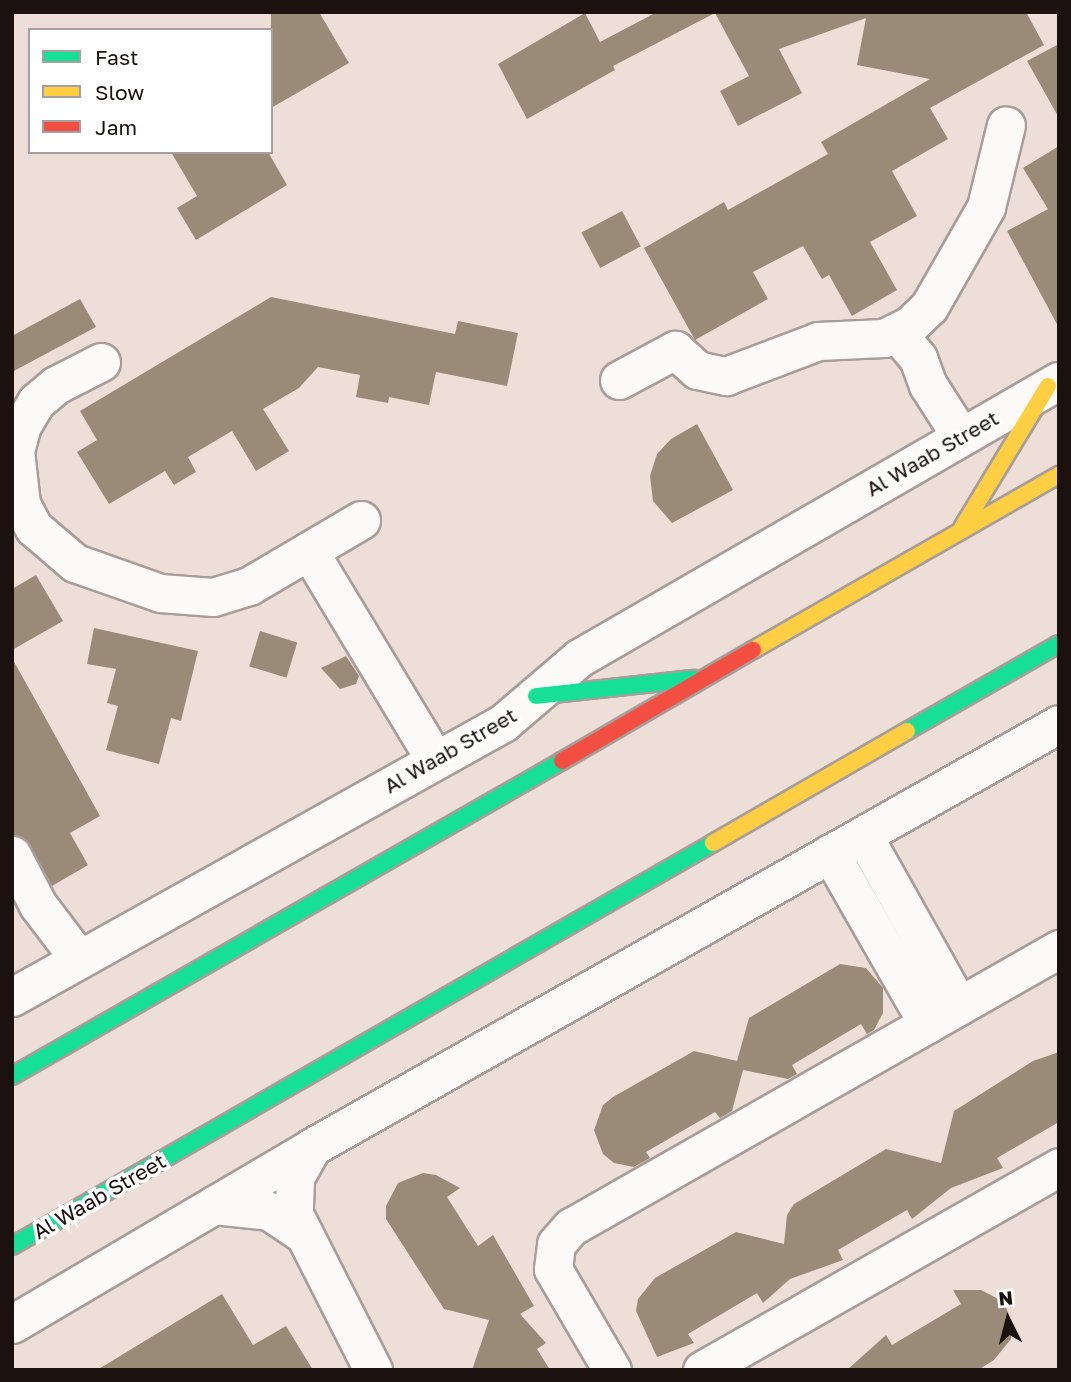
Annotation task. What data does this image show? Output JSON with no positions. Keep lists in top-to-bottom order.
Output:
{
  "streets": {
    "main road": ["Al Waab Street"]
  },
  "legend": ["Fast", "Slow", "Jam"],
  "north": "top"
}
